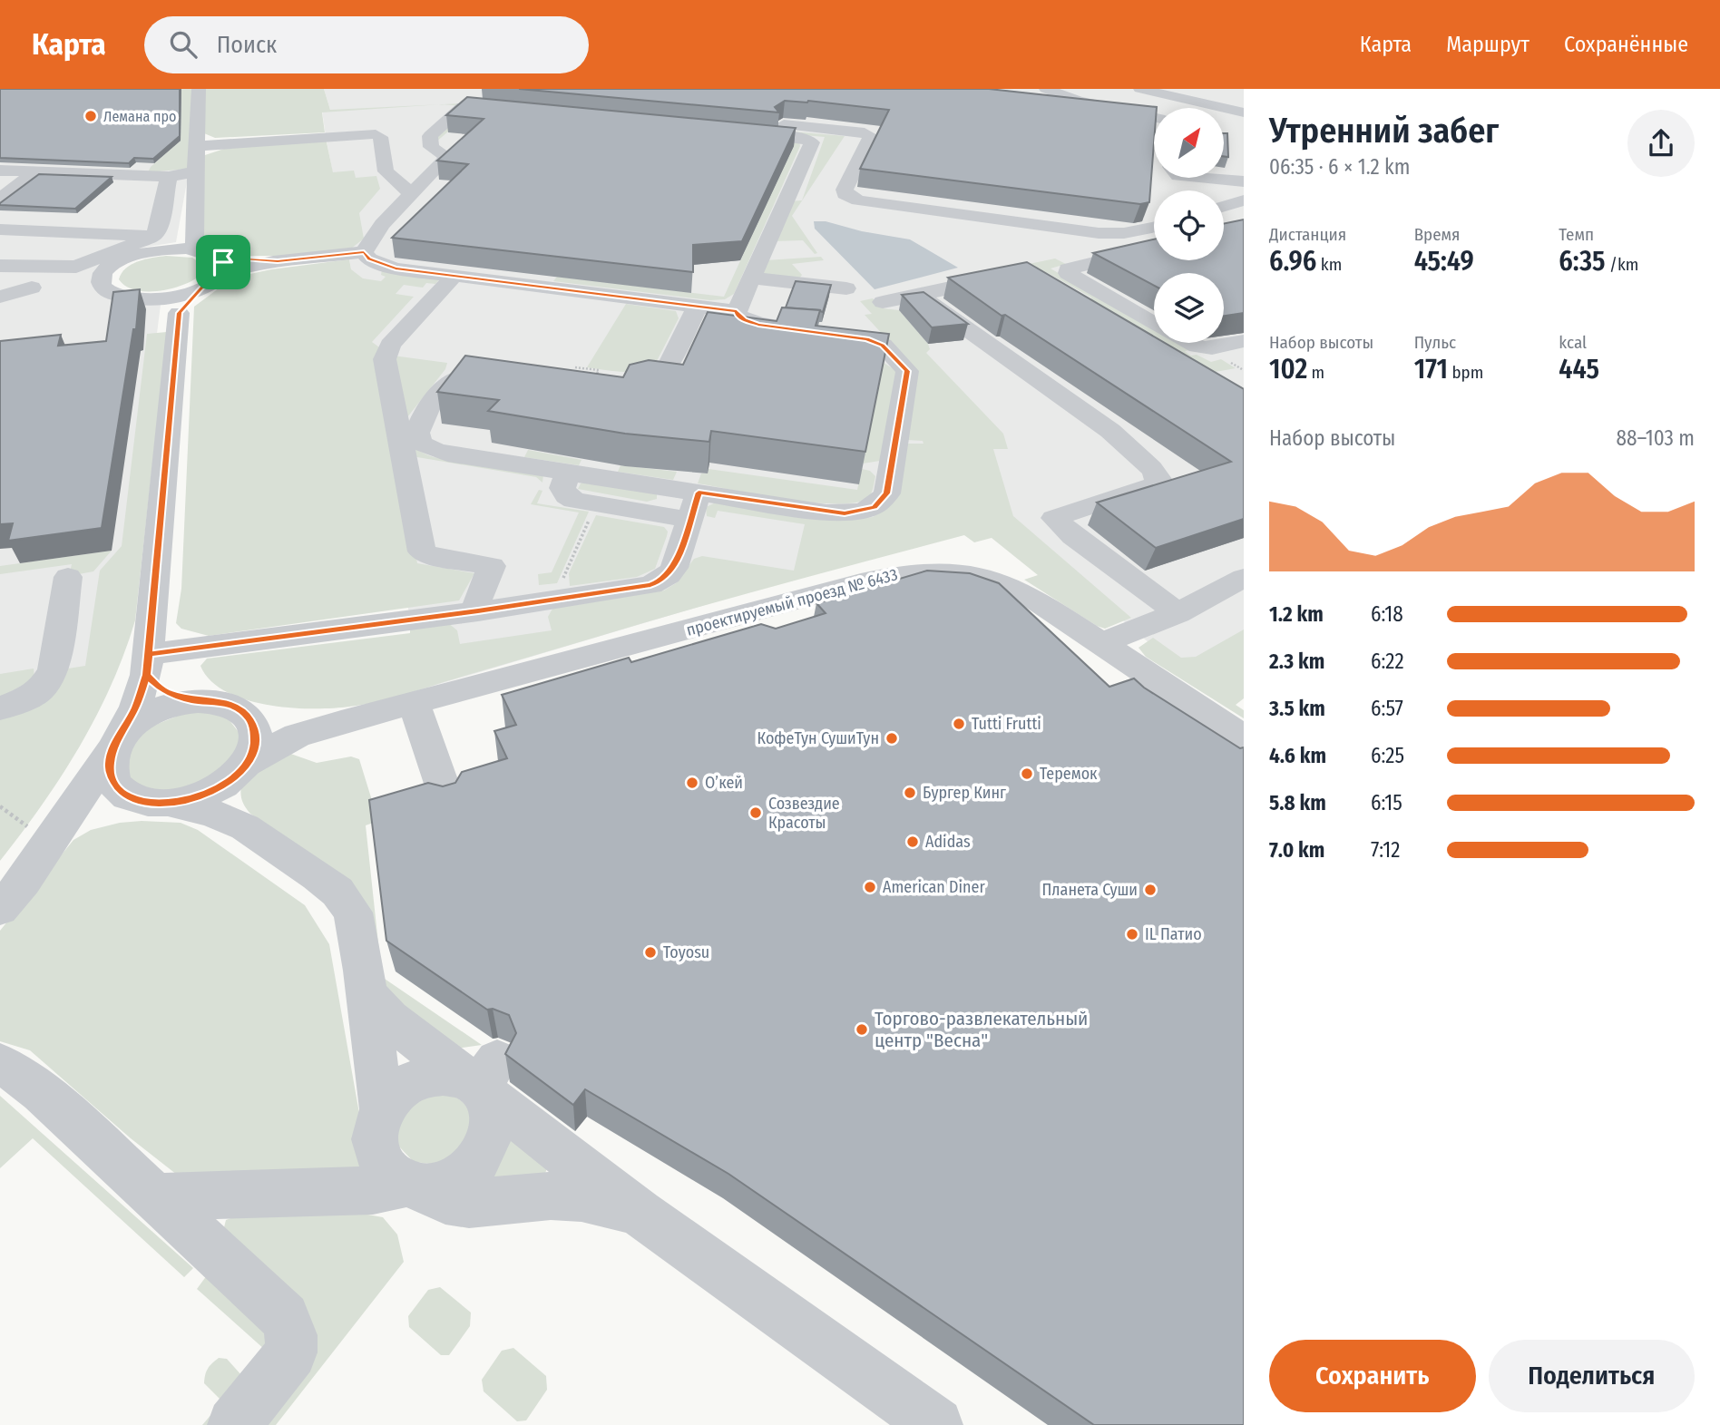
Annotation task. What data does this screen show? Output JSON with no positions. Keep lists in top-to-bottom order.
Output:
{
  "streets": {
    "street": ["проектируемый проезд № 6433"]
  },
  "places": [
    "Лемана про",
    "Tutti Frutti",
    "КофеТун СушиТун",
    "Теремок",
    "О’кей",
    "Бургер Кинг",
    "Созвездие Красоты",
    "Adidas",
    "American Diner",
    "Планета Суши",
    "IL Патио",
    "Toyosu",
    "Торгово-развлекательный центр \"Весна\""
  ],
  "north": "top right",
  "page": {
    "header": "Карта",
    "search": "Поиск",
    "nav": ["Карта", "Маршрут", "Сохранённые"],
    "heading": ["Утренний забег", "06:35 · 6 × 1.2 km"],
    "stats": [
      ["Дистанция", "6.96 km"],
      ["Время", "45:49"],
      ["Темп", "6:35 /km"],
      ["Набор высоты", "102 m"],
      ["Пульс", "171 bpm"],
      ["kcal", "445"]
    ],
    "chart": ["Набор высоты", "88–103 m"],
    "list": [
      {
        "name": "1.2 km",
        "note": "6:18"
      },
      {
        "name": "2.3 km",
        "note": "6:22"
      },
      {
        "name": "3.5 km",
        "note": "6:57"
      },
      {
        "name": "4.6 km",
        "note": "6:25"
      },
      {
        "name": "5.8 km",
        "note": "6:15"
      },
      {
        "name": "7.0 km",
        "note": "7:12"
      }
    ],
    "buttons": ["Сохранить", "Поделиться"]
  }
}
